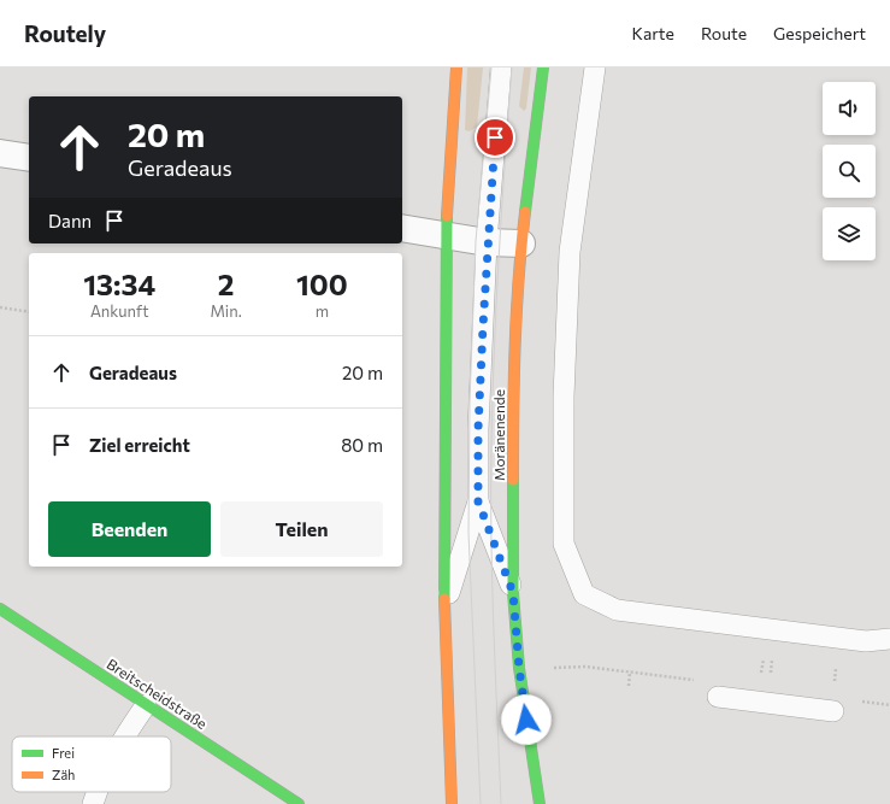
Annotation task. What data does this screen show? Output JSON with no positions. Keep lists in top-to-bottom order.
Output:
{
  "streets": {
    "main road": ["Moränenende", "Breitscheidstraße"]
  },
  "legend": ["Frei", "Zäh"],
  "page": {
    "header": "Routely",
    "nav": ["Karte", "Route", "Gespeichert"],
    "turn": ["20 m", "Geradeaus"],
    "then": "Dann",
    "eta": [
      "13:34",
      "Ankunft",
      "2",
      "Min.",
      "100",
      "m"
    ],
    "list": [
      {
        "name": "Geradeaus",
        "value": "20 m"
      },
      {
        "name": "Ziel erreicht",
        "value": "80 m"
      }
    ],
    "buttons": ["Beenden", "Teilen"]
  }
}
